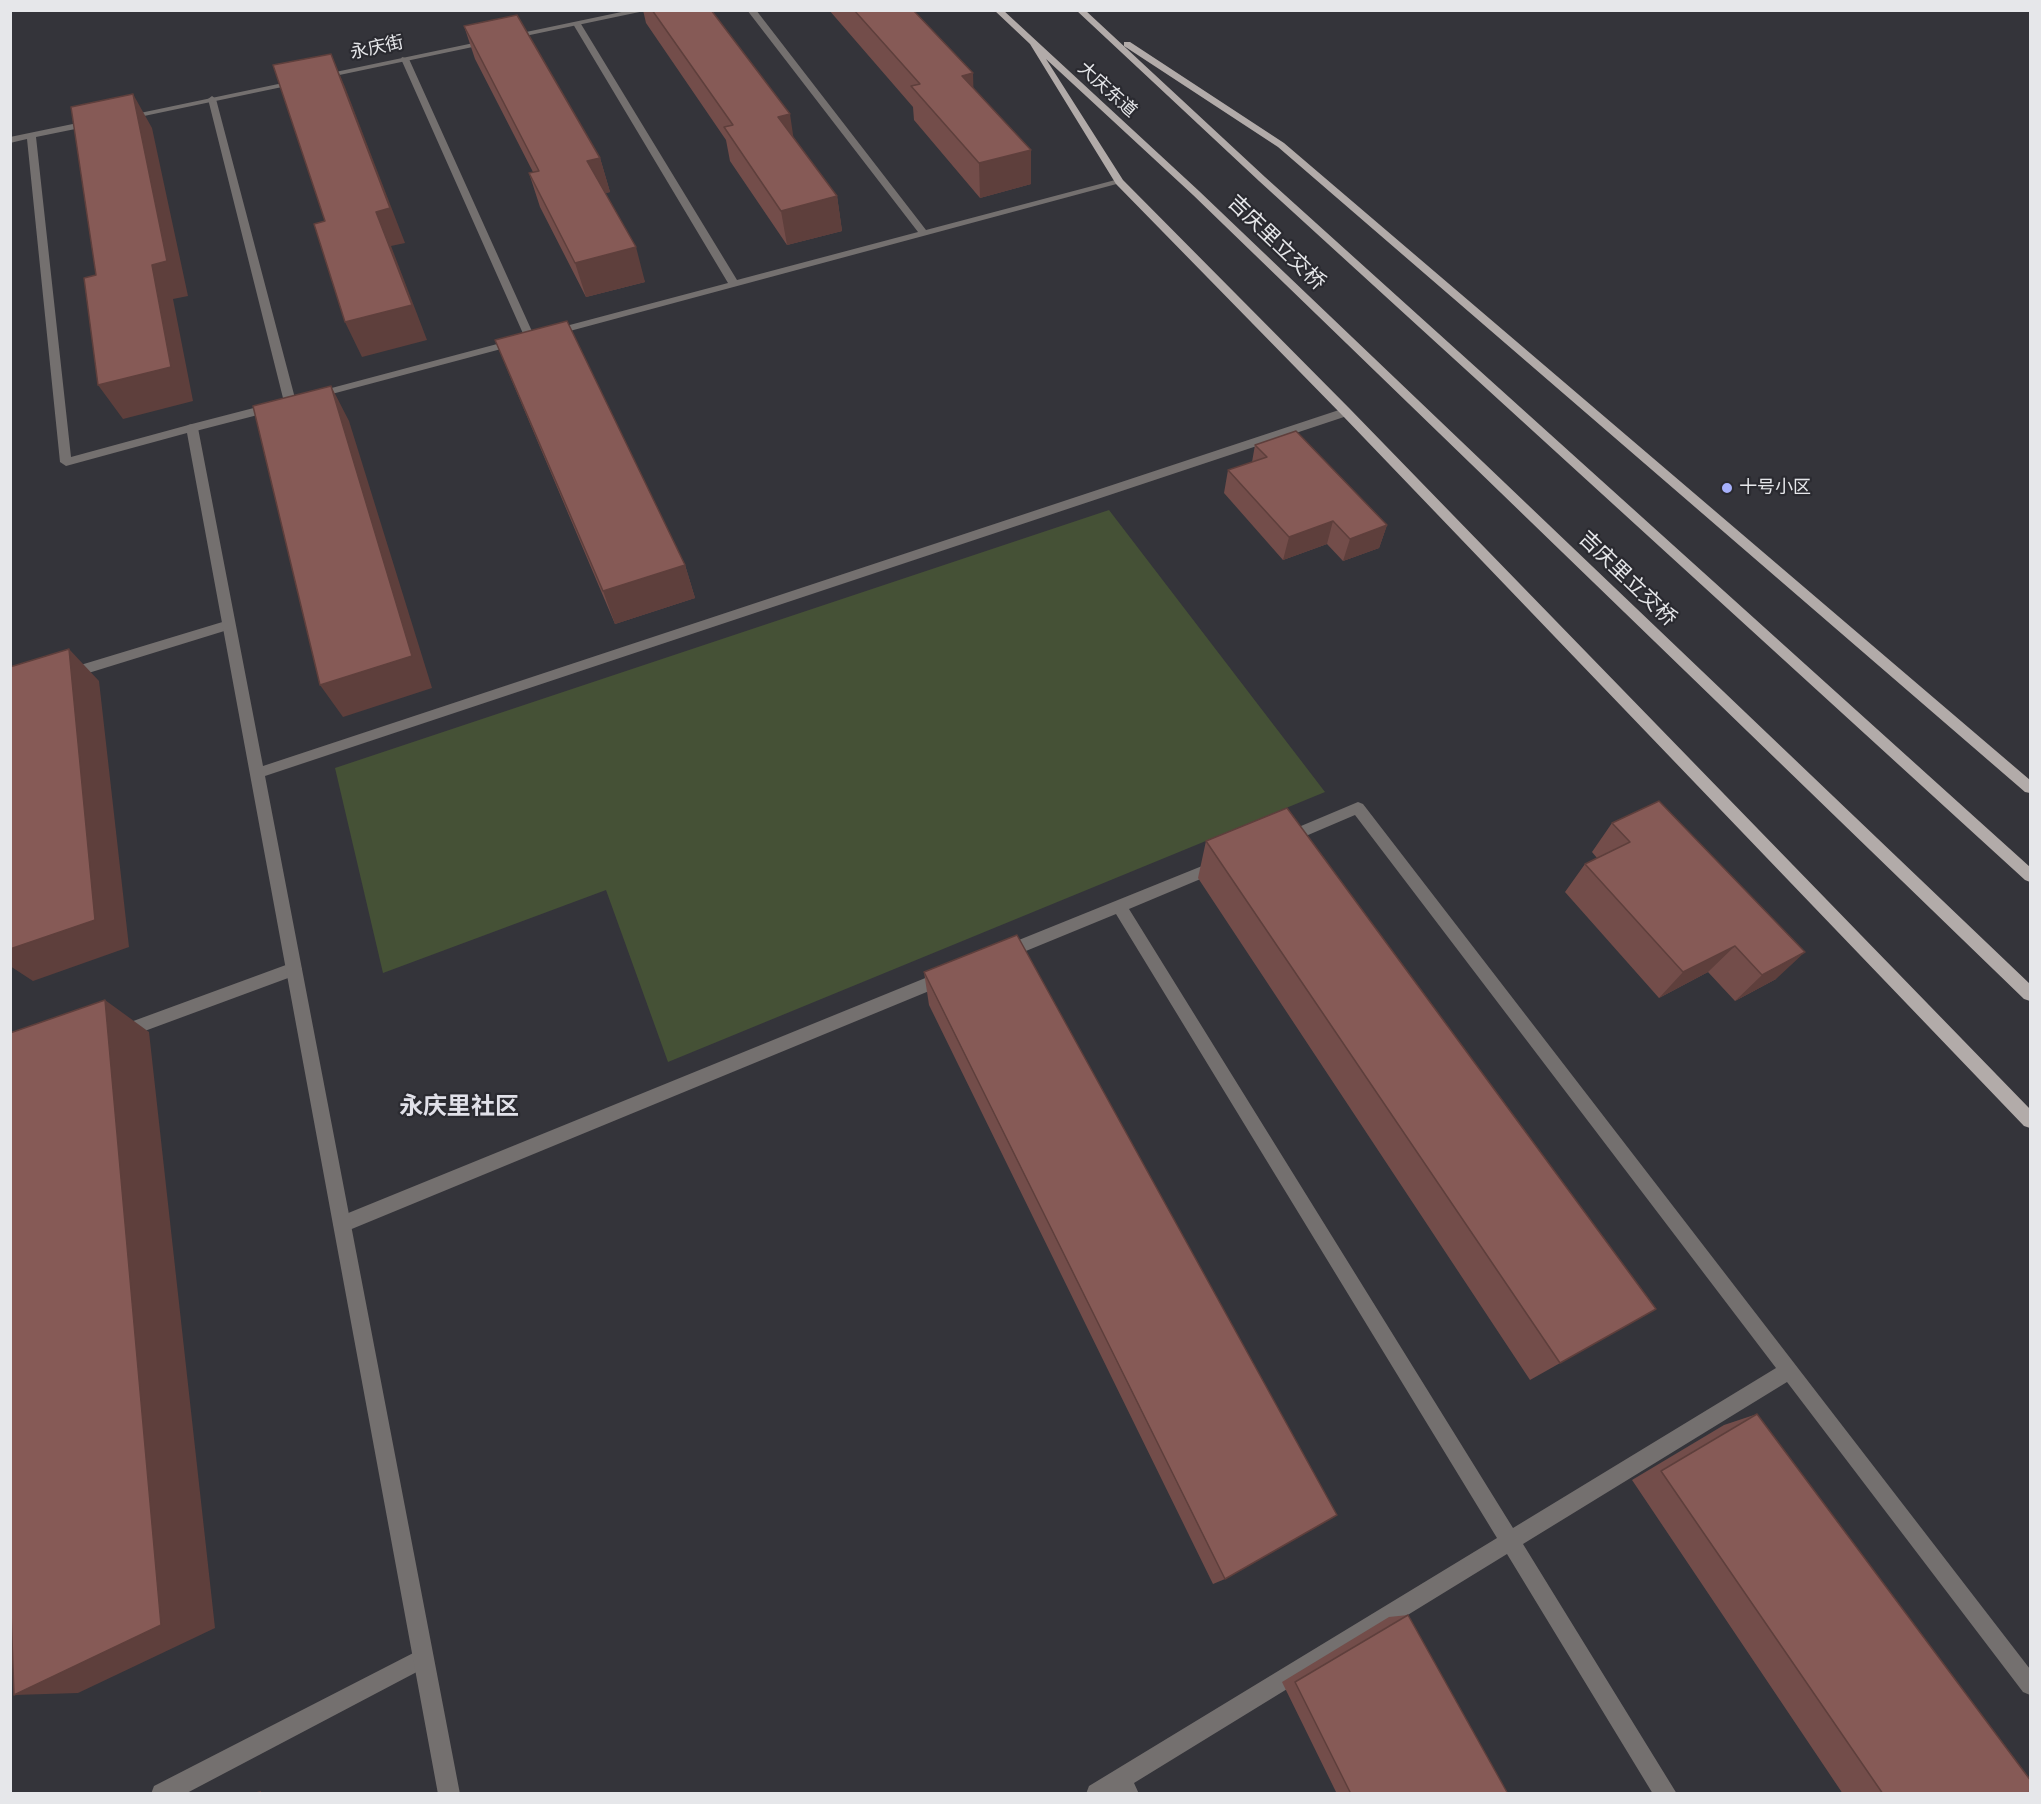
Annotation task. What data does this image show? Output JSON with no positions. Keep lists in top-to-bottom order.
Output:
{
  "streets": {
    "main road": ["大庆东道", "吉庆里立交桥"],
    "street": ["永庆街"]
  },
  "crossings": [
    ["大庆东道", "吉庆里立交桥"]
  ],
  "districts": ["永庆里社区"],
  "places": ["十号小区"]
}
